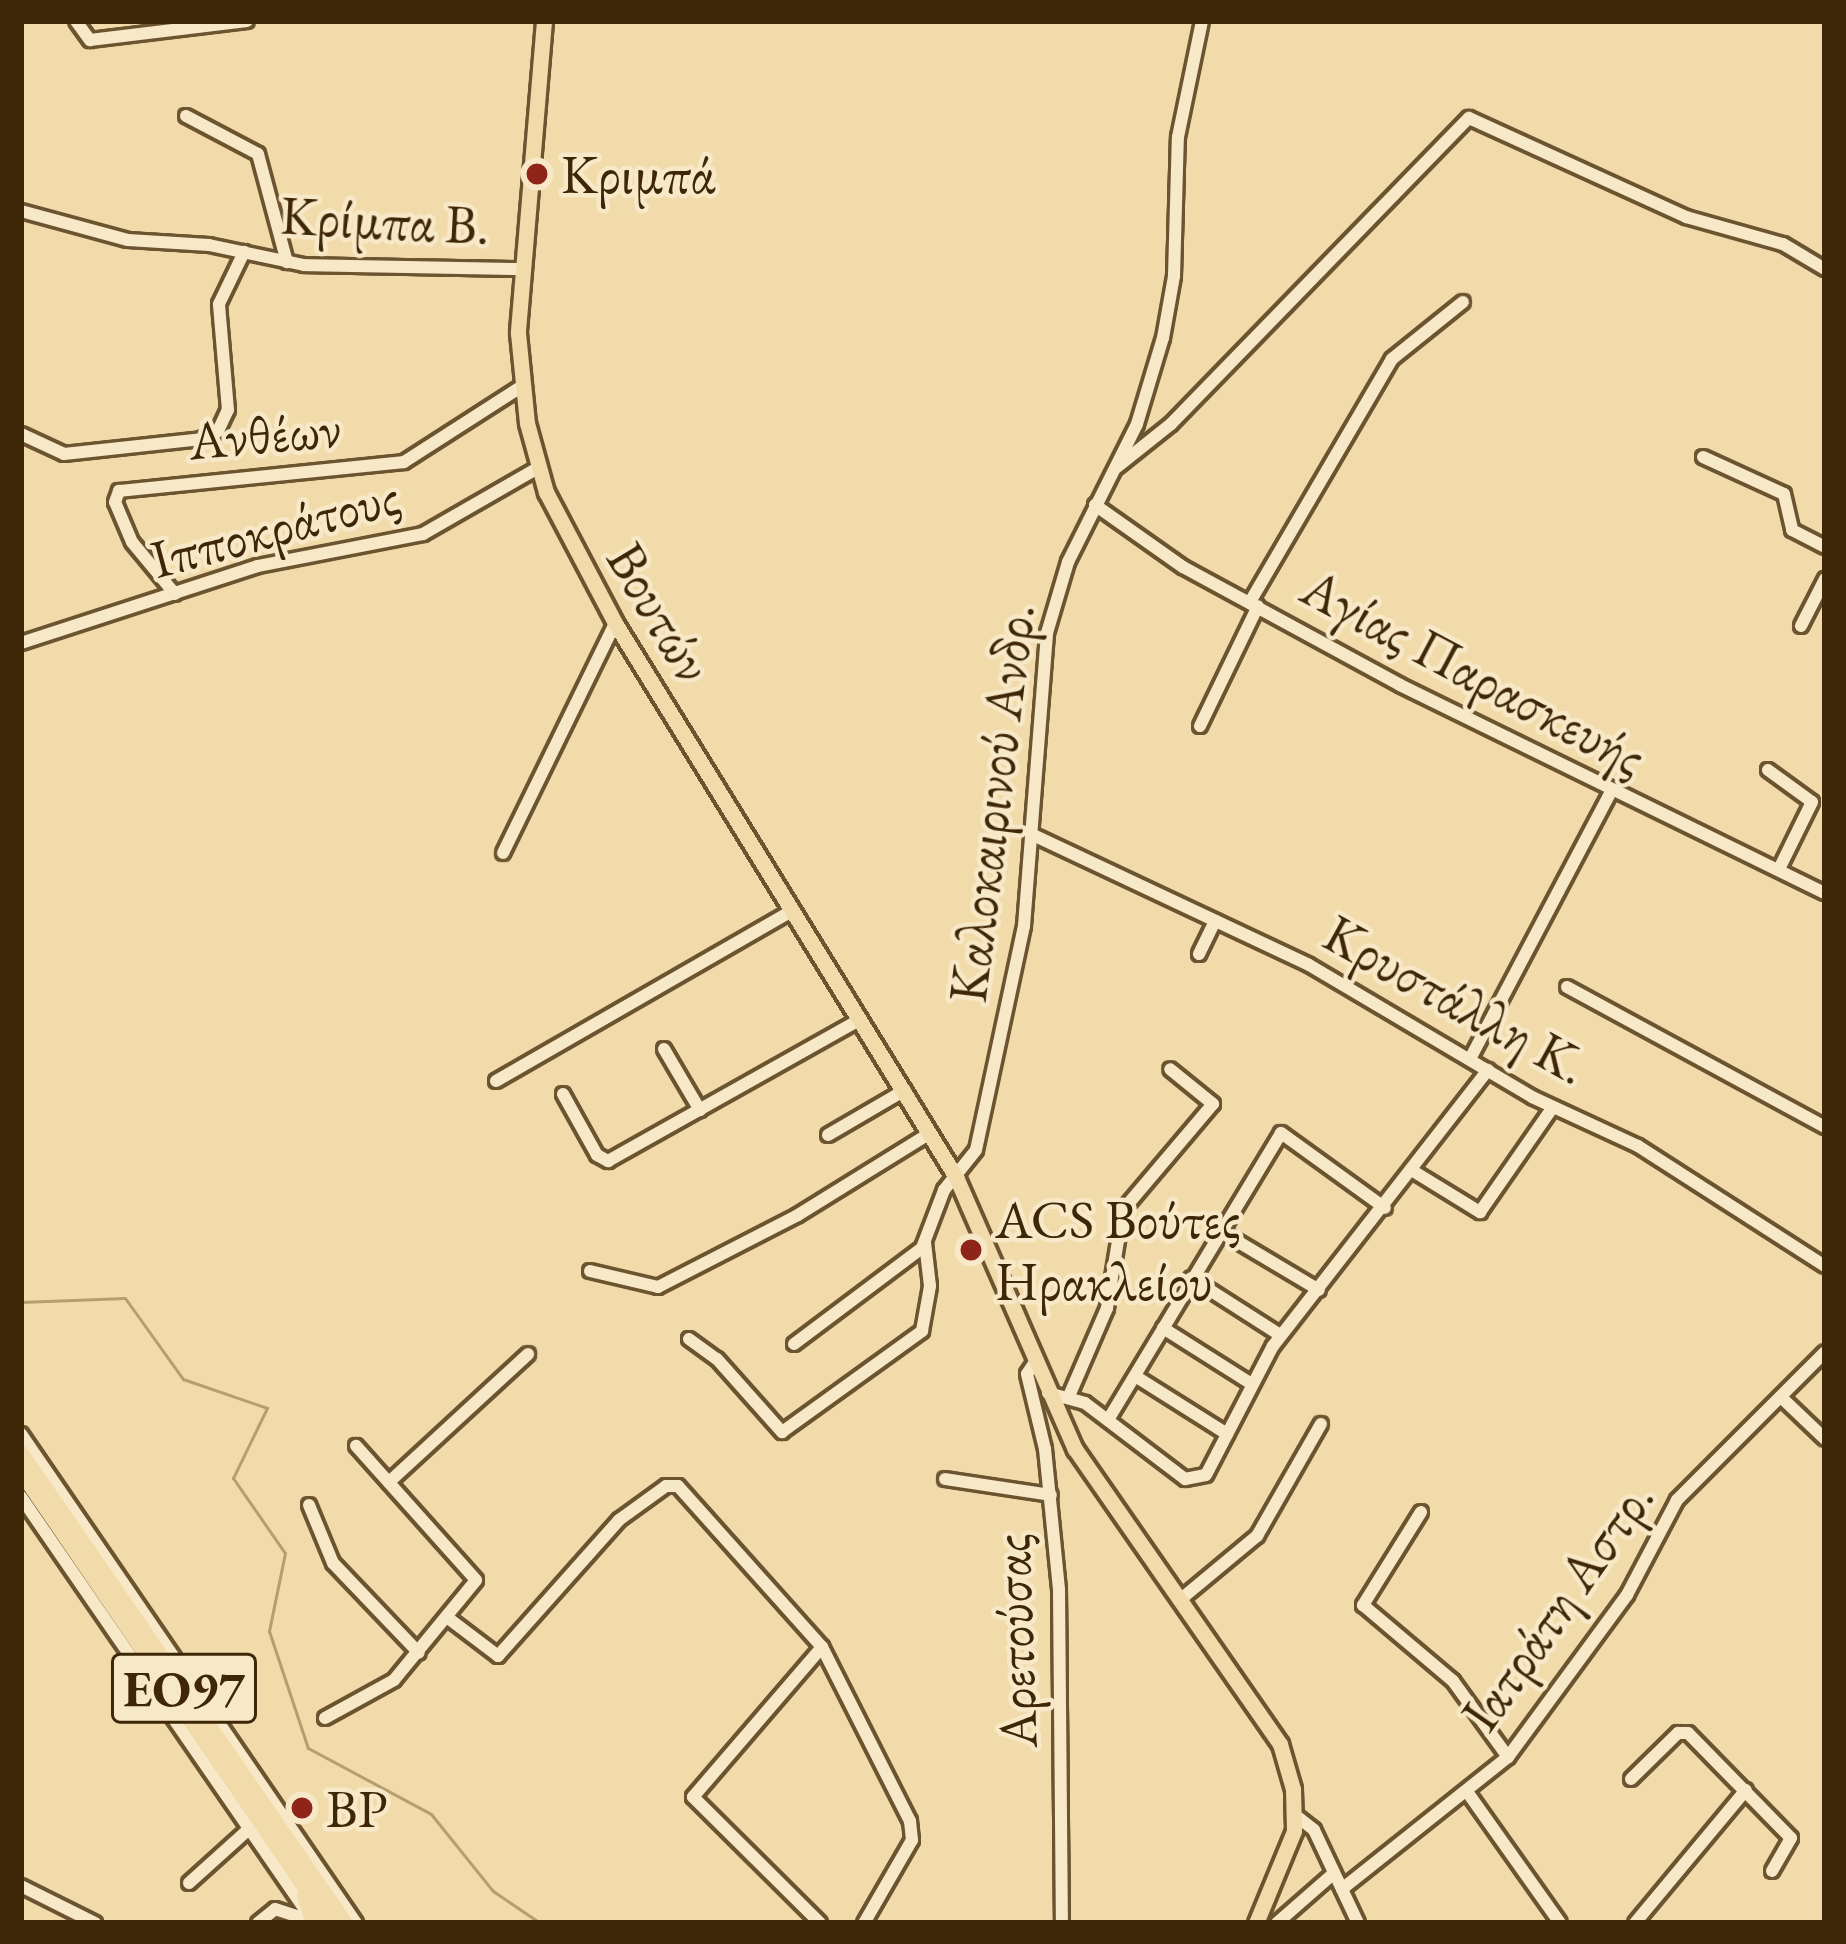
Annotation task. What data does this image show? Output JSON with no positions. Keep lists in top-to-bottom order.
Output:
{
  "streets": {
    "main road": ["Βουτών", "ΕΟ97"],
    "street": [
      "Κρίμπα Β.",
      "Ανθέων",
      "Ιπποκράτους",
      "Αγίας Παρασκευής",
      "Καλοκαιρινού Ανδρ.",
      "Κρυστάλλη Κ.",
      "Ιατράτη Αστρ.",
      "Αρετούσας"
    ]
  },
  "crossings": [
    ["Κρίμπα Β.", "Βουτών"],
    ["Ανθέων", "Ιπποκράτους"],
    ["Ανθέων", "Βουτών"],
    ["Ιπποκράτους", "Βουτών"],
    ["Βουτών", "Καλοκαιρινού Ανδρ."],
    ["Βουτών", "Αρετούσας"],
    ["Αγίας Παρασκευής", "Καλοκαιρινού Ανδρ."],
    ["Καλοκαιρινού Ανδρ.", "Κρυστάλλη Κ."]
  ],
  "places": ["Κριμπά", "ACS Βούτες Ηρακλείου", "BP"]
}
